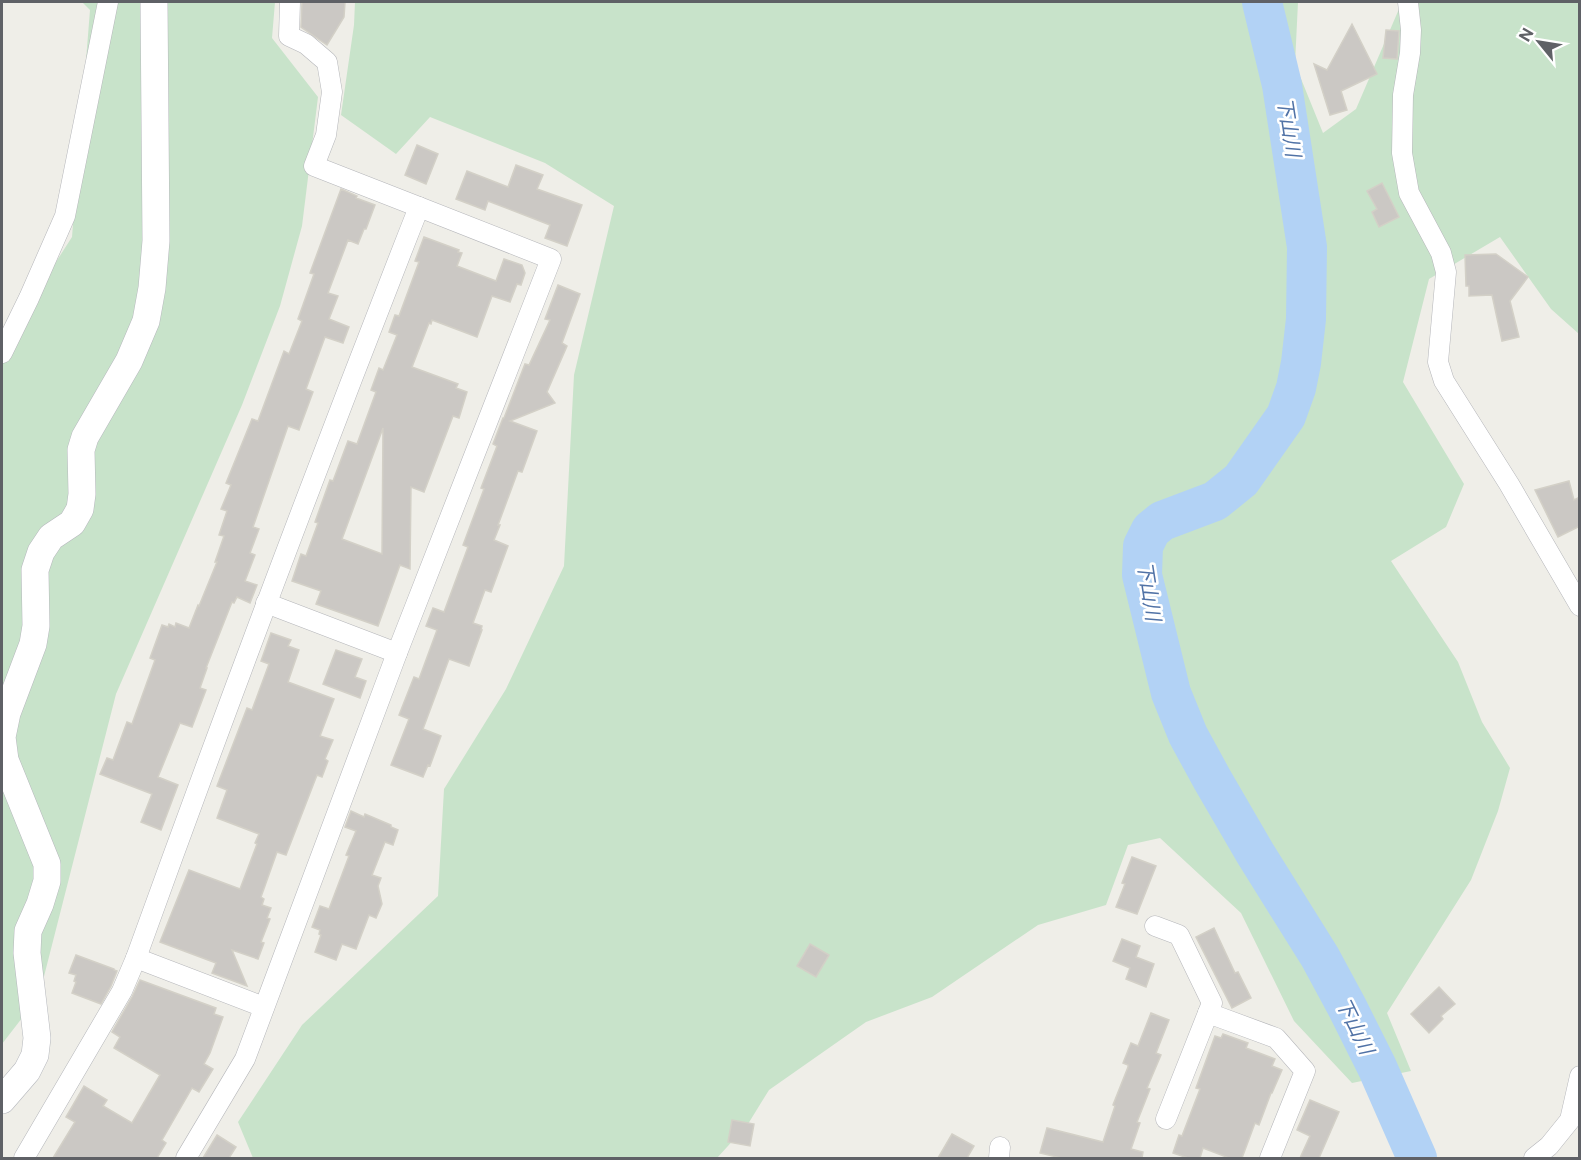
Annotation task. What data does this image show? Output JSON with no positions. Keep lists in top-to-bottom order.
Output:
{
  "water": ["下山川"],
  "north": "top left"
}
